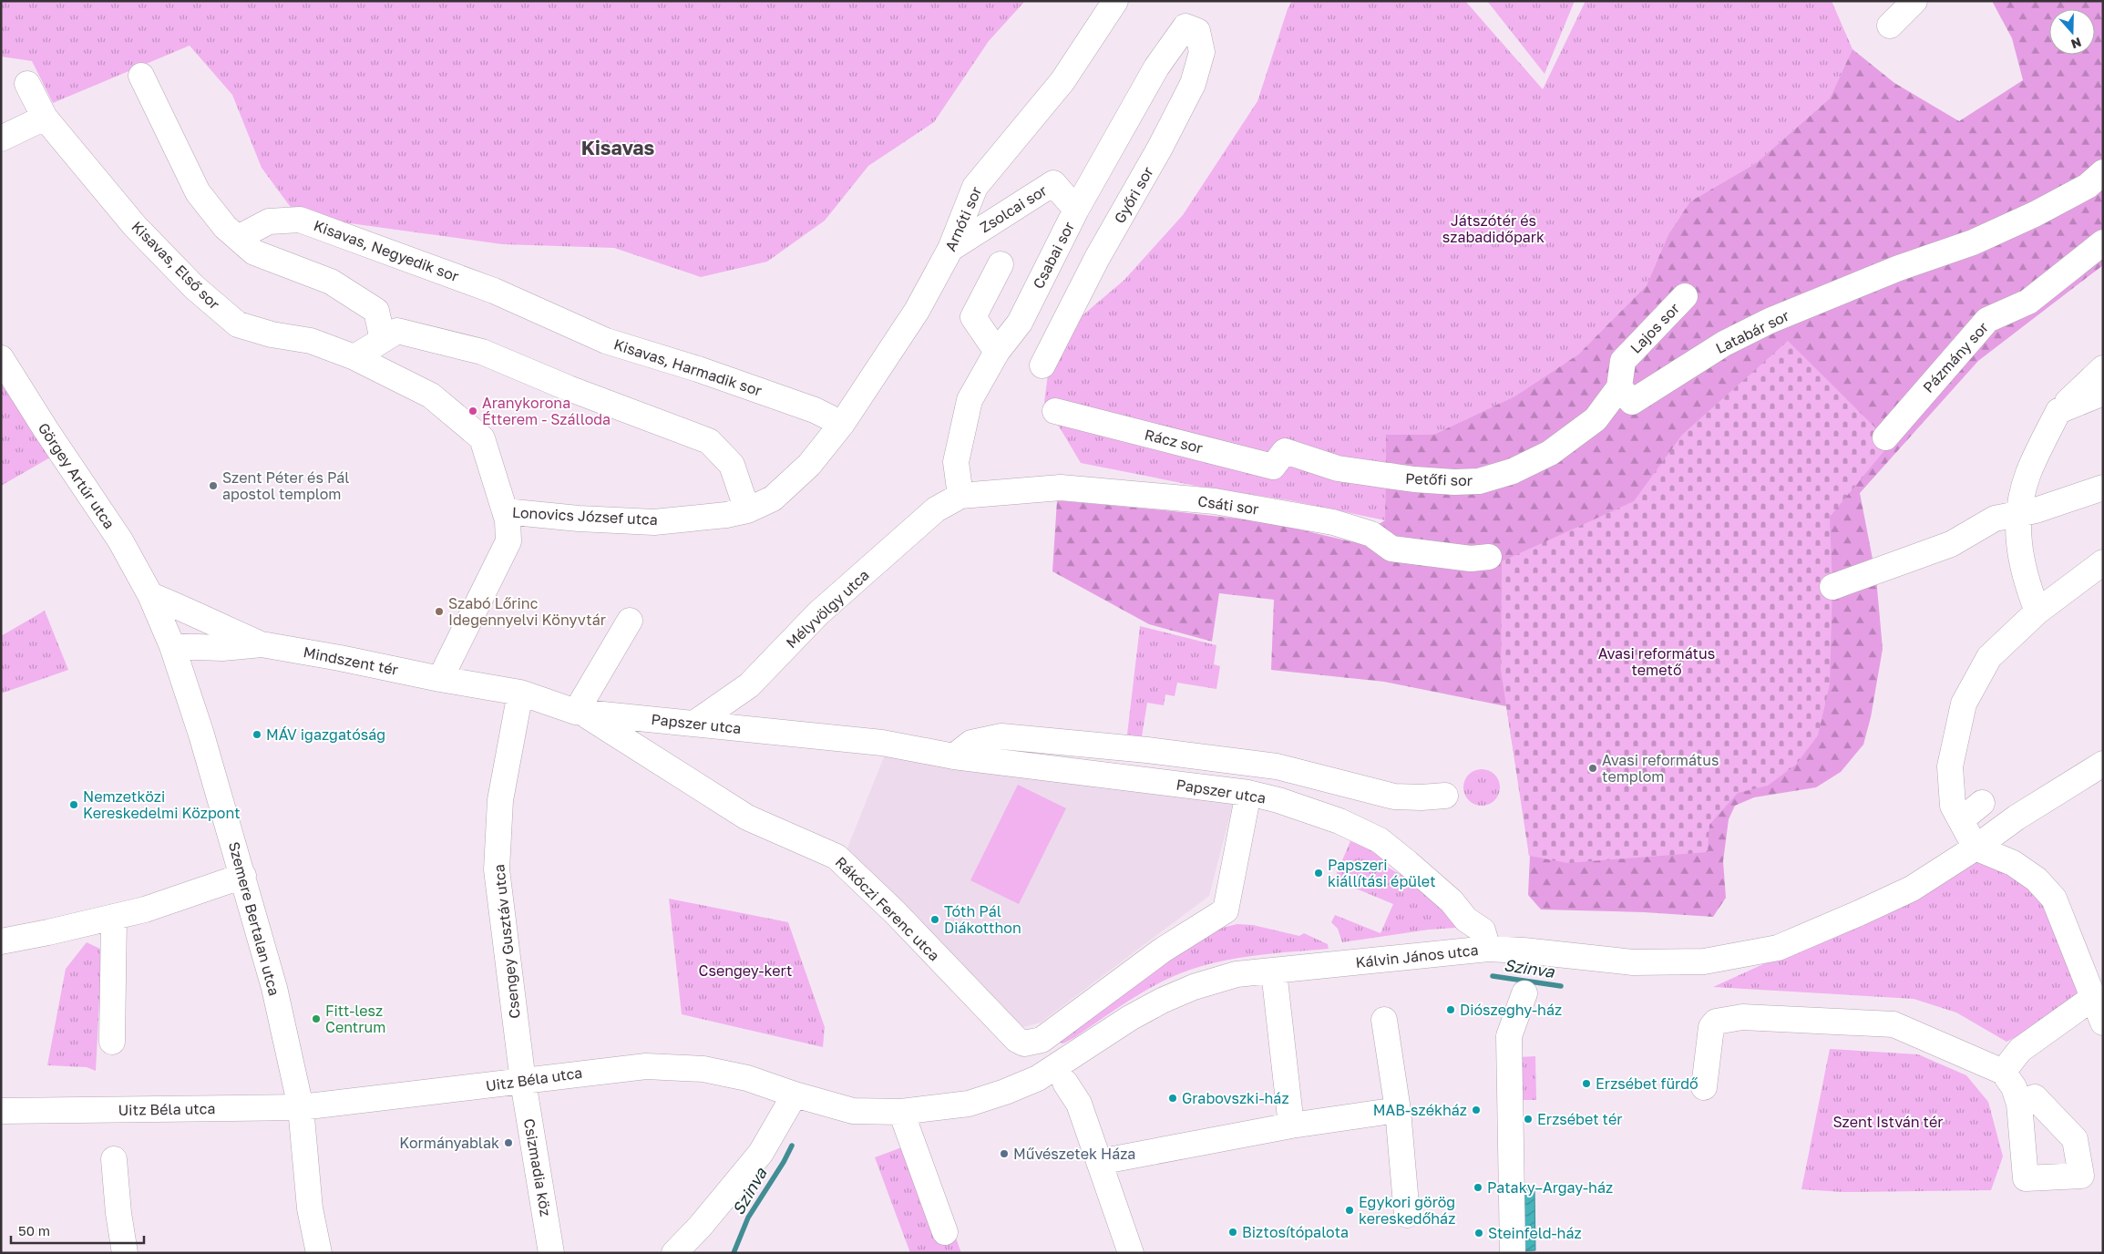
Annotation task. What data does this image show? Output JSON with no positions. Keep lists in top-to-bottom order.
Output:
{
  "streets": {
    "street": [
      "Győri sor",
      "Zsolcai sor",
      "Arnóti sor",
      "Kisavas, Negyedik sor",
      "Csabai sor",
      "Kisavas, Első sor",
      "Lajos sor",
      "Latabár sor",
      "Pázmány sor",
      "Kisavas, Harmadik sor",
      "Rácz sor",
      "Görgey Artúr utca",
      "Petőfi sor",
      "Csáti sor",
      "Lonovics József utca",
      "Mélyvölgy utca",
      "Mindszent tér",
      "Papszer utca",
      "Rákóczi Ferenc utca",
      "Szemere Bertalan utca",
      "Csengey Gusztáv utca",
      "Kálvin János utca",
      "Uitz Béla utca",
      "Csizmadia köz"
    ]
  },
  "crossings": [
    ["Győri sor", "Csabai sor"],
    ["Zsolcai sor", "Arnóti sor"],
    ["Zsolcai sor", "Csabai sor"],
    ["Arnóti sor", "Kisavas, Harmadik sor"],
    ["Arnóti sor", "Lonovics József utca"],
    ["Kisavas, Negyedik sor", "Kisavas, Harmadik sor"],
    ["Csabai sor", "Csáti sor"],
    ["Csabai sor", "Mélyvölgy utca"],
    ["Kisavas, Első sor", "Lonovics József utca"],
    ["Lajos sor", "Latabár sor"],
    ["Lajos sor", "Petőfi sor"],
    ["Latabár sor", "Petőfi sor"],
    ["Kisavas, Harmadik sor", "Lonovics József utca"],
    ["Rácz sor", "Petőfi sor"],
    ["Görgey Artúr utca", "Mindszent tér"],
    ["Görgey Artúr utca", "Szemere Bertalan utca"],
    ["Csáti sor", "Mélyvölgy utca"],
    ["Lonovics József utca", "Mindszent tér"],
    ["Lonovics József utca", "Papszer utca"],
    ["Mélyvölgy utca", "Papszer utca"],
    ["Mindszent tér", "Papszer utca"],
    ["Mindszent tér", "Szemere Bertalan utca"],
    ["Papszer utca", "Rákóczi Ferenc utca"],
    ["Papszer utca", "Csengey Gusztáv utca"],
    ["Papszer utca", "Kálvin János utca"],
    ["Szemere Bertalan utca", "Uitz Béla utca"],
    ["Csengey Gusztáv utca", "Uitz Béla utca"],
    ["Csengey Gusztáv utca", "Csizmadia köz"],
    ["Kálvin János utca", "Uitz Béla utca"],
    ["Uitz Béla utca", "Csizmadia köz"]
  ],
  "districts": ["Kisavas"],
  "water": ["Szinva"],
  "parks": [
    "Játszótér és szabadidőpark",
    "Avasi református temető",
    "Csengey-kert",
    "Szent István tér"
  ],
  "places": [
    "Aranykorona Étterem - Szálloda",
    "Szent Péter és Pál apostol templom",
    "Szabó Lőrinc Idegennyelvi Könyvtár",
    "MÁV igazgatóság",
    "Avasi református templom",
    "Nemzetközi Kereskedelmi Központ",
    "Papszeri kiállítási épület",
    "Tóth Pál Diákotthon",
    "Diószeghy-ház",
    "Fitt-lesz Centrum",
    "Erzsébet fürdő",
    "Grabovszki-ház",
    "MAB-székház",
    "Erzsébet tér",
    "Kormányablak",
    "Művészetek Háza",
    "Pataky–Argay-ház",
    "Egykori görög kereskedőház",
    "Biztosítópalota",
    "Steinfeld-ház"
  ],
  "scale_bar": "50 m",
  "north": "bottom"
}
